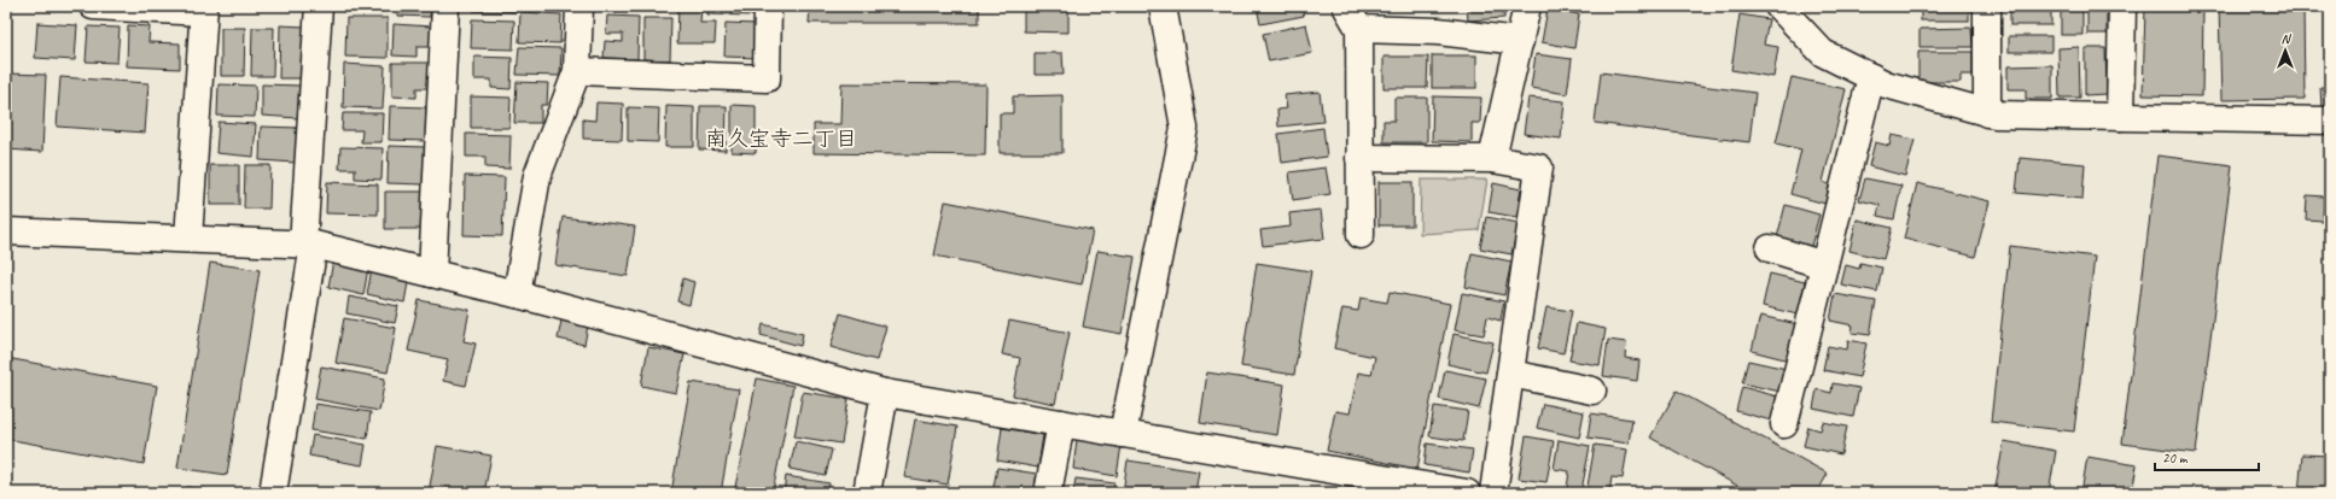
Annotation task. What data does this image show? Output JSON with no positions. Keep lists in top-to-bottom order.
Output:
{
  "districts": ["南久宝寺二丁目"],
  "scale_bar": "20 m",
  "north": "top"
}
